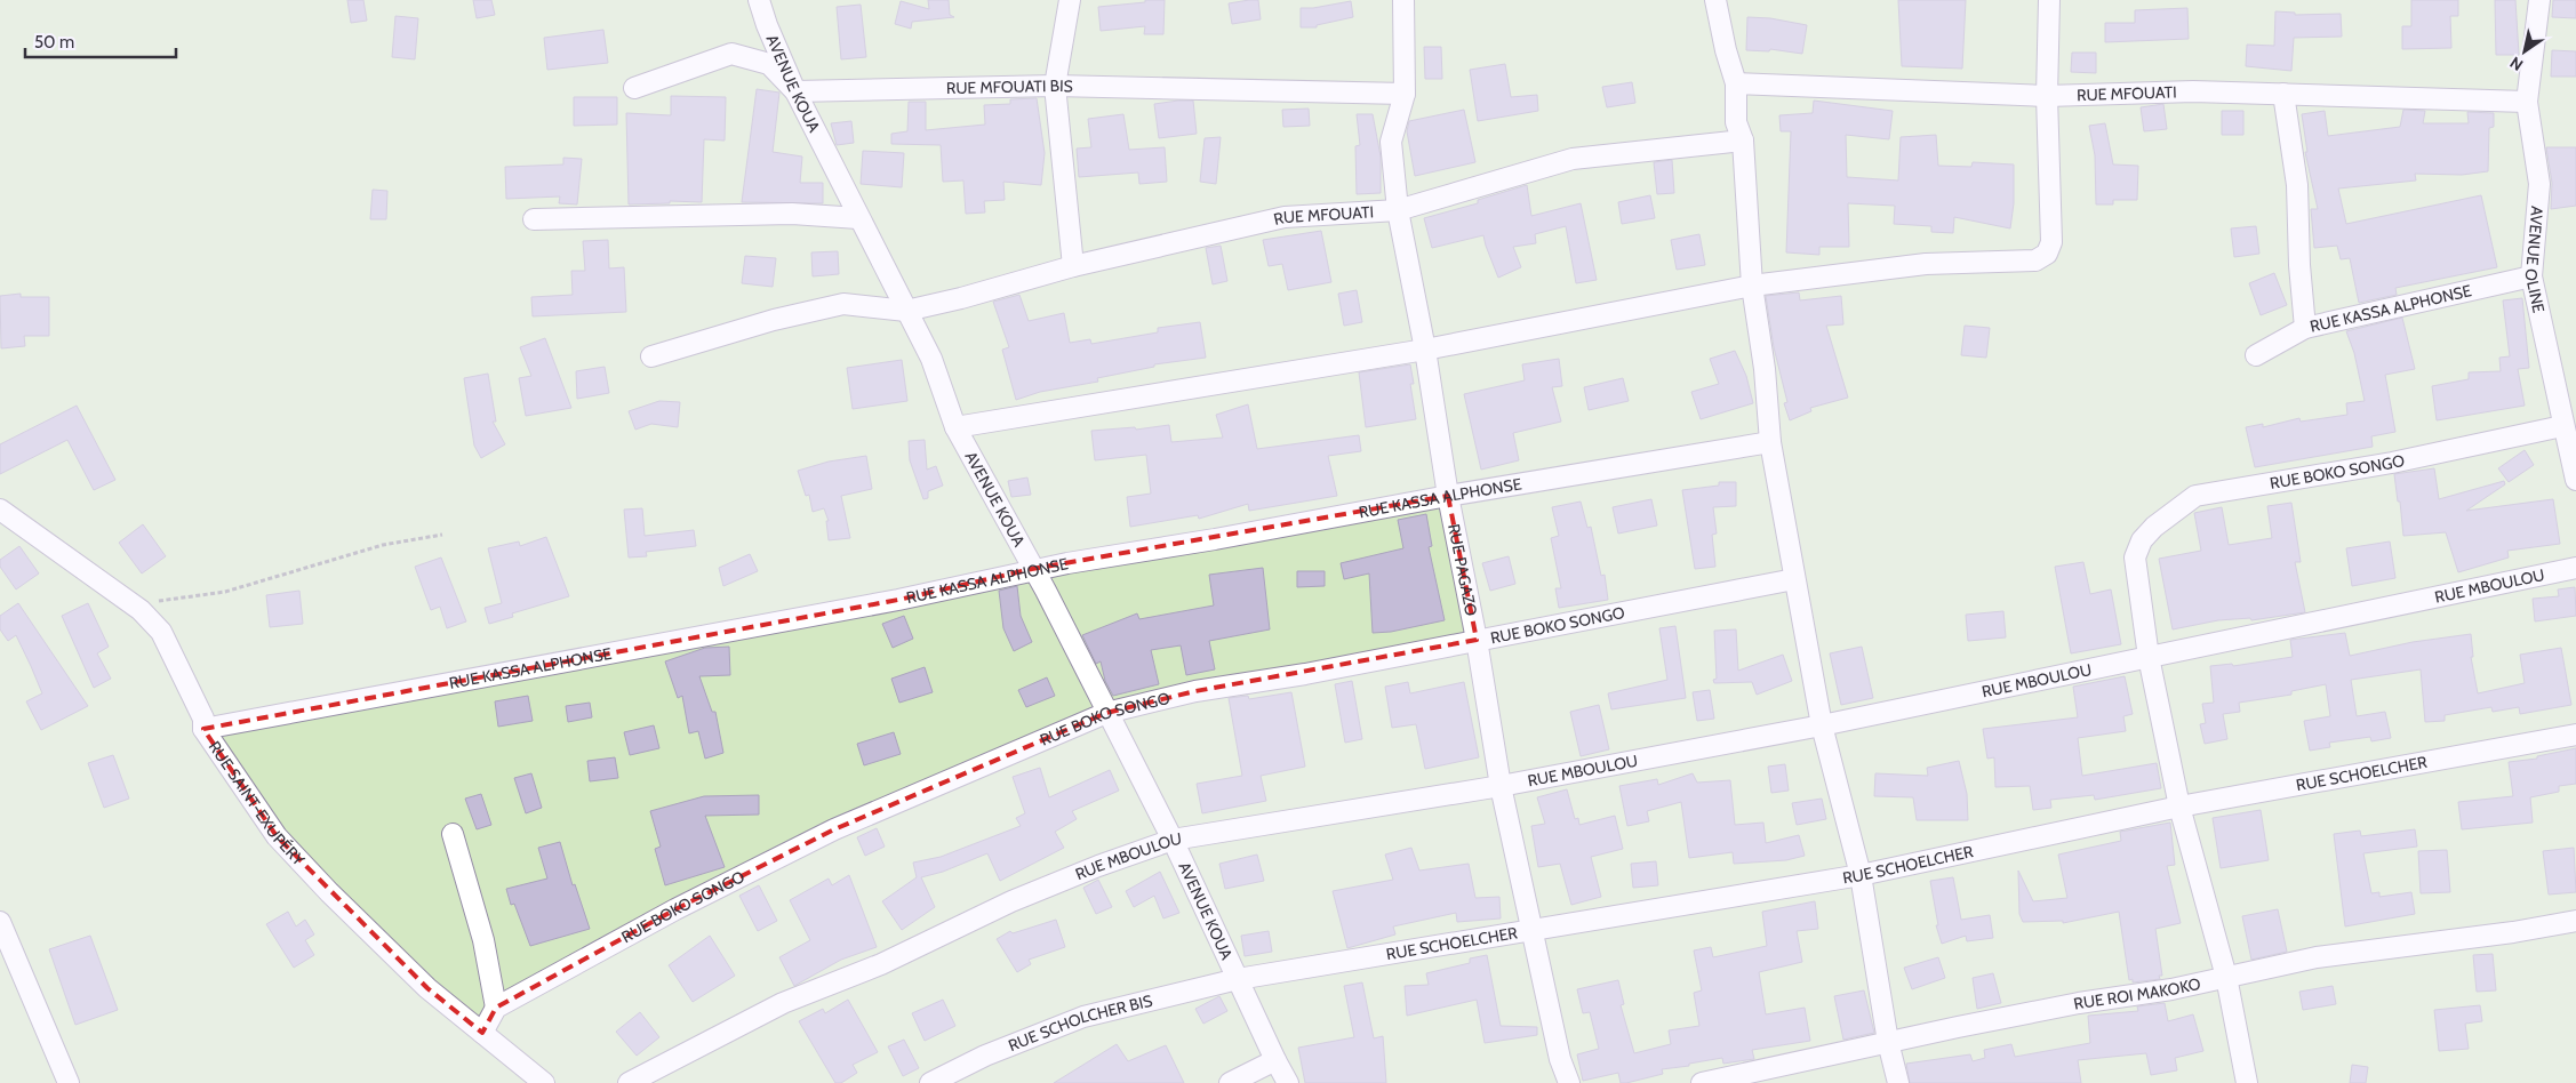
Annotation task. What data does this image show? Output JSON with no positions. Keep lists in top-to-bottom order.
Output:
{
  "streets": {
    "street": [
      "AVENUE KOUA",
      "RUE MFOUATI BIS",
      "RUE MFOUATI",
      "AVENUE OLINE",
      "RUE KASSA ALPHONSE",
      "RUE BOKO SONGO",
      "RUE PAGAZO",
      "RUE MBOULOU",
      "RUE SCHOELCHER",
      "RUE SAINT-EXUPÉRY",
      "RUE ROI MAKOKO",
      "RUE SCHOLCHER BIS"
    ]
  },
  "crossings": [
    ["AVENUE KOUA", "RUE MFOUATI BIS"],
    ["AVENUE KOUA", "RUE MFOUATI"],
    ["AVENUE KOUA", "RUE KASSA ALPHONSE"],
    ["AVENUE KOUA", "RUE BOKO SONGO"],
    ["AVENUE KOUA", "RUE MBOULOU"],
    ["AVENUE KOUA", "RUE SCHOELCHER"],
    ["AVENUE KOUA", "RUE SCHOLCHER BIS"],
    ["RUE MFOUATI BIS", "RUE PAGAZO"],
    ["RUE MFOUATI", "AVENUE OLINE"],
    ["RUE MFOUATI", "RUE PAGAZO"],
    ["AVENUE OLINE", "RUE KASSA ALPHONSE"],
    ["AVENUE OLINE", "RUE BOKO SONGO"],
    ["RUE KASSA ALPHONSE", "RUE PAGAZO"],
    ["RUE KASSA ALPHONSE", "RUE SAINT-EXUPÉRY"],
    ["RUE BOKO SONGO", "RUE PAGAZO"],
    ["RUE BOKO SONGO", "RUE MBOULOU"],
    ["RUE PAGAZO", "RUE MBOULOU"],
    ["RUE PAGAZO", "RUE SCHOELCHER"],
    ["RUE SCHOELCHER", "RUE SCHOLCHER BIS"]
  ],
  "scale_bar": "50 m",
  "north": "bottom left"
}
